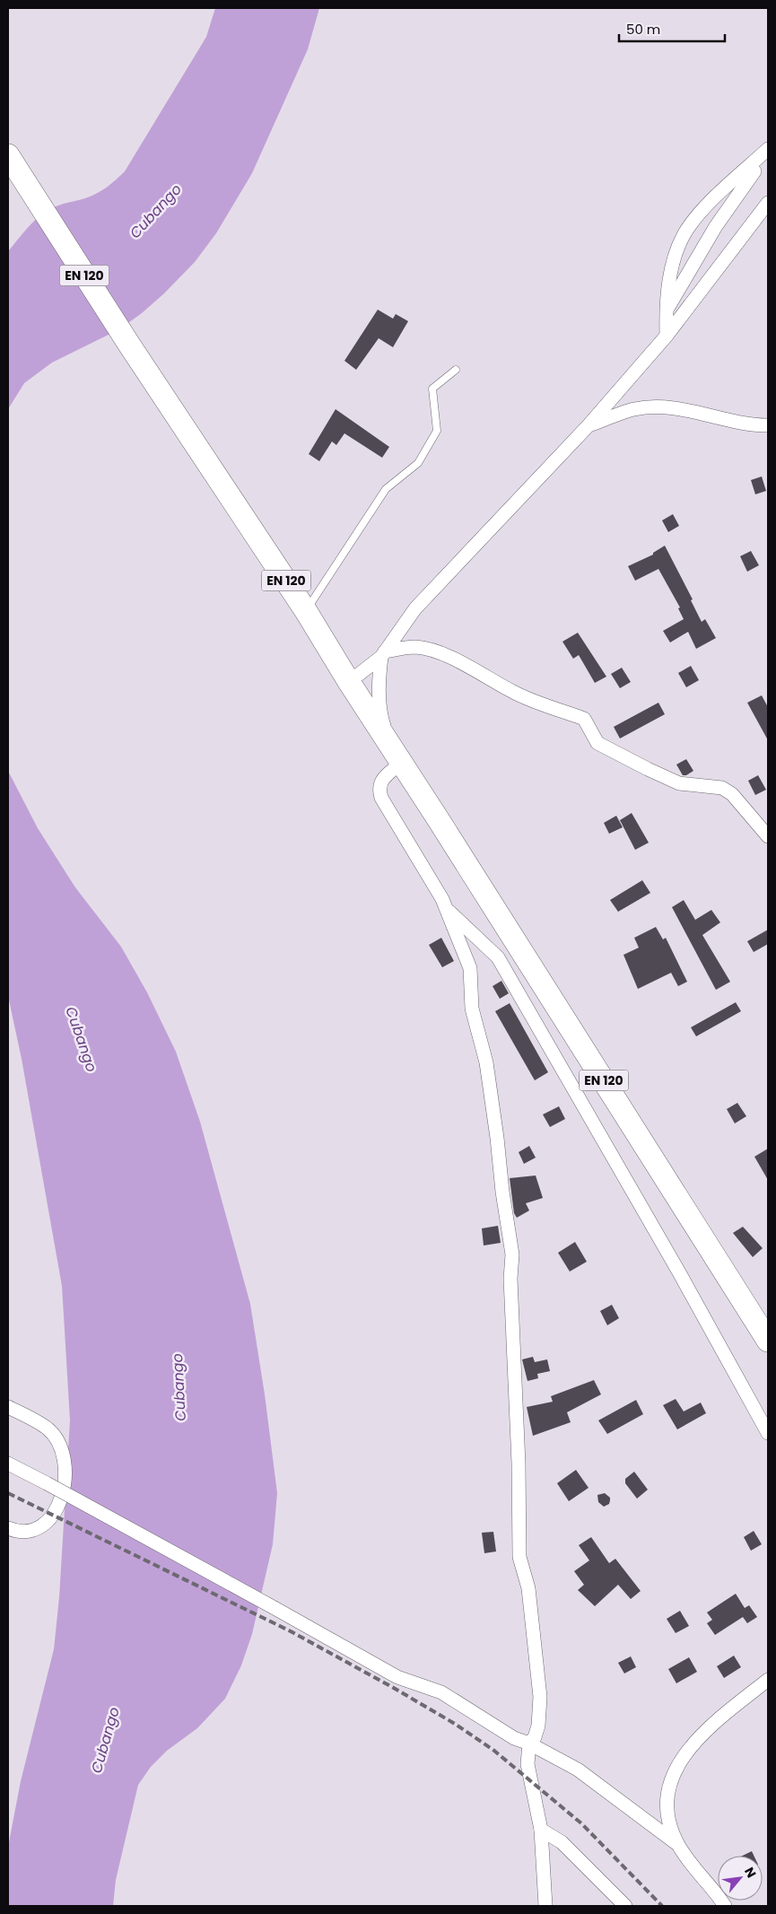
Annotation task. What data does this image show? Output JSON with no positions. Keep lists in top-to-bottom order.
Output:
{
  "streets": {
    "main road": ["EN 120"]
  },
  "water": ["Cubango"],
  "scale_bar": "50 m",
  "north": "top right"
}
